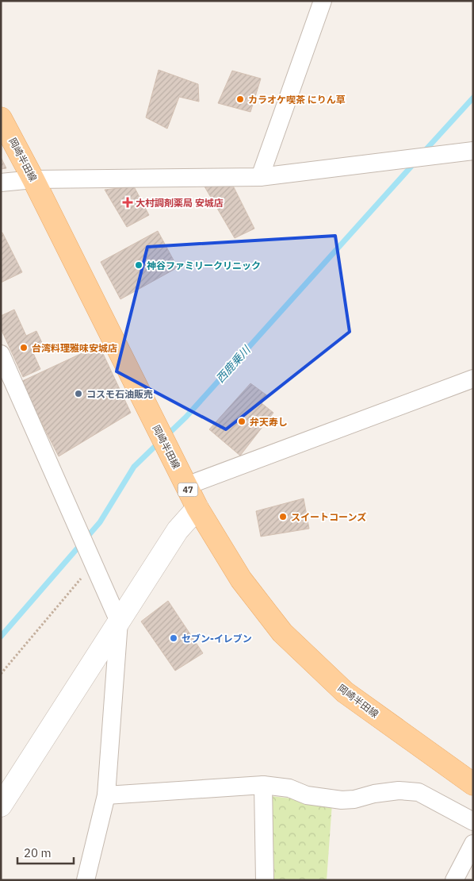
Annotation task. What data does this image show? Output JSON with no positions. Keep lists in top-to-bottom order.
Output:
{
  "streets": {
    "main road": ["岡崎半田線", "47"]
  },
  "water": ["西鹿乗川"],
  "places": {
    "other": [
      "カラオケ喫茶 にりん草",
      "神谷ファミリークリニック",
      "台湾料理雅味安城店",
      "コスモ石油販売",
      "弁天寿し",
      "スイートコーンズ",
      "セブン-イレブン"
    ],
    "health": ["大村調剤薬局 安城店"]
  },
  "scale_bar": "20 m"
}
